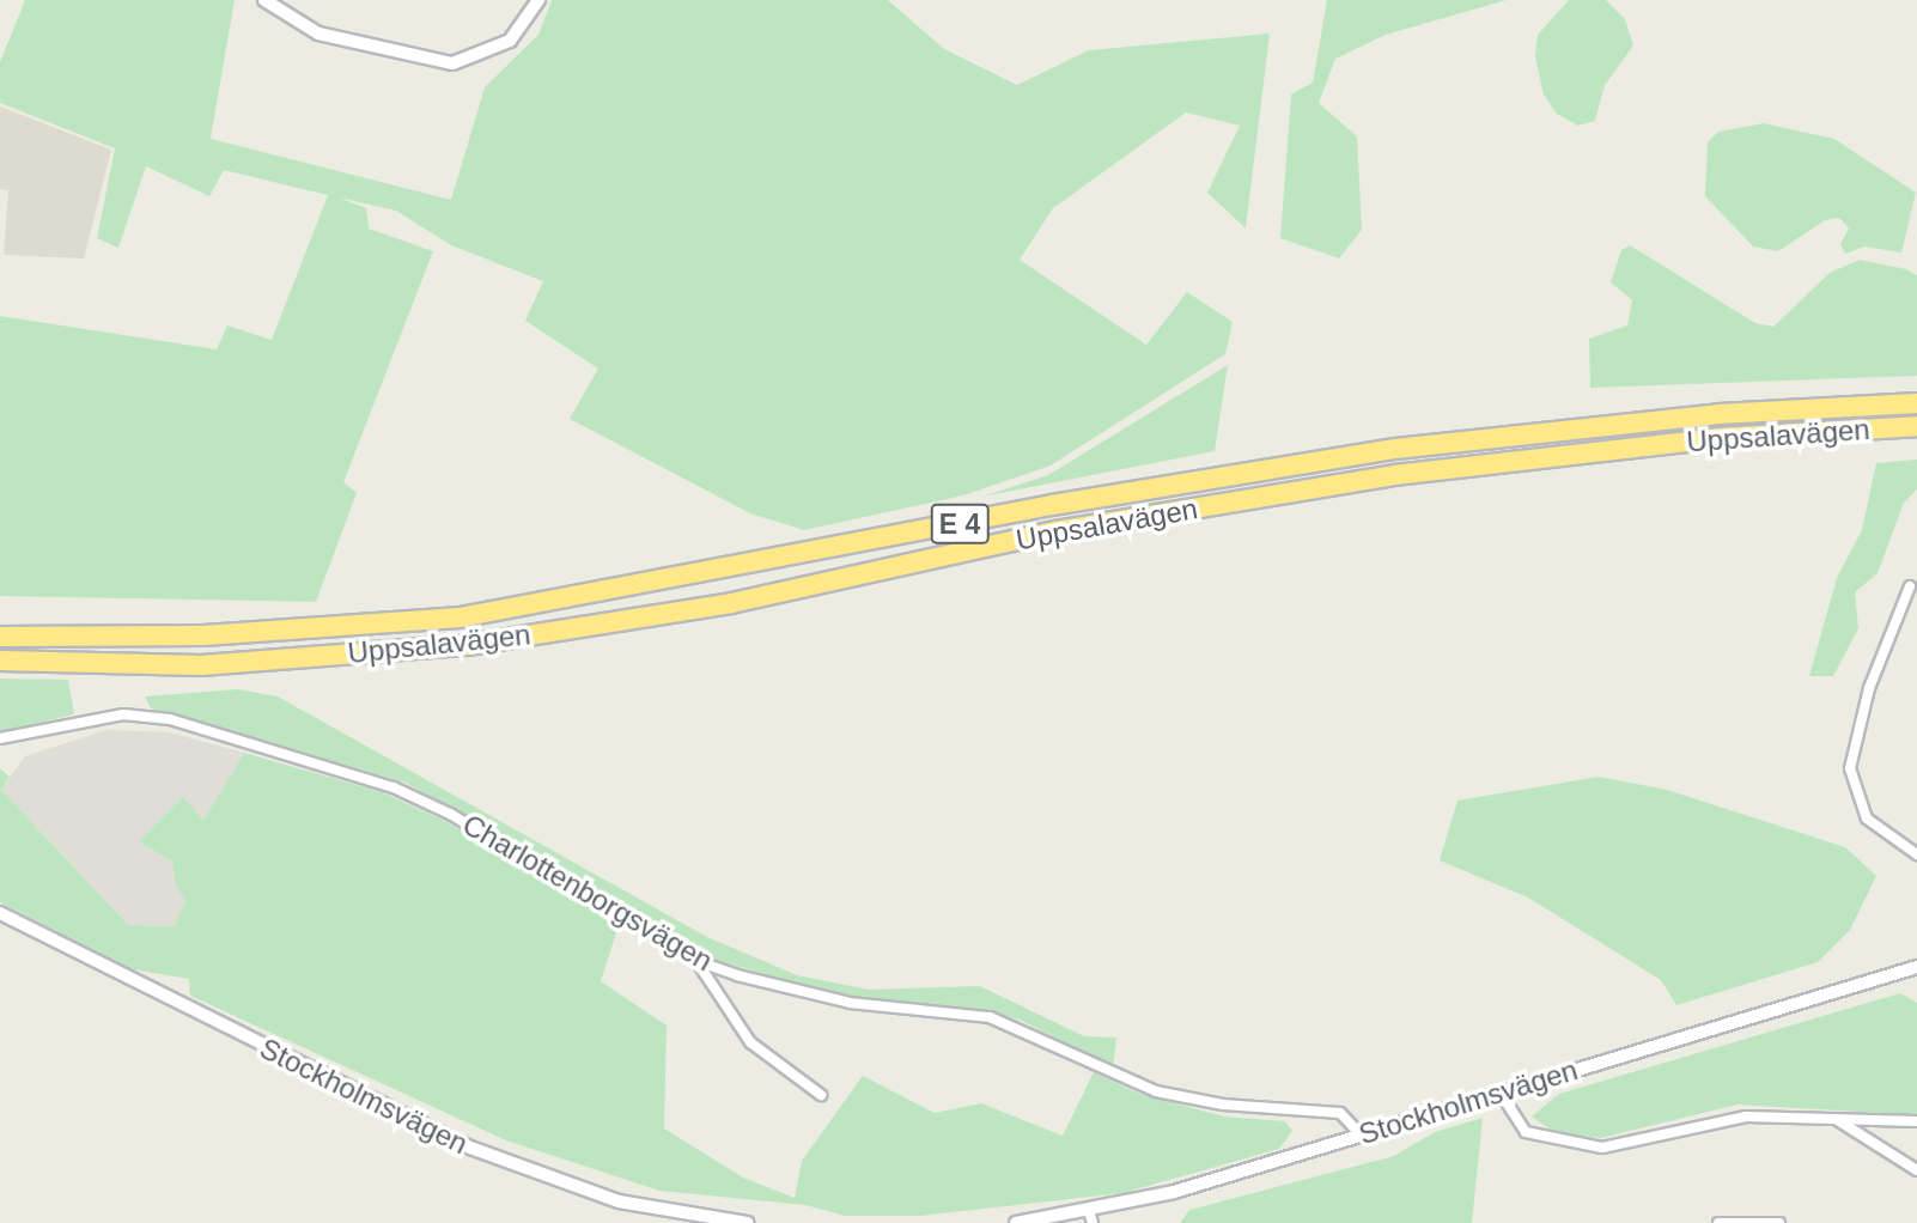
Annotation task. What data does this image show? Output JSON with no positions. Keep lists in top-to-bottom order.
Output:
{
  "streets": {
    "highway": ["Uppsalavägen", "E 4"],
    "street": ["Charlottenborgsvägen", "Stockholmsvägen"]
  },
  "crossings": [
    ["Charlottenborgsvägen", "Stockholmsvägen"]
  ]
}
